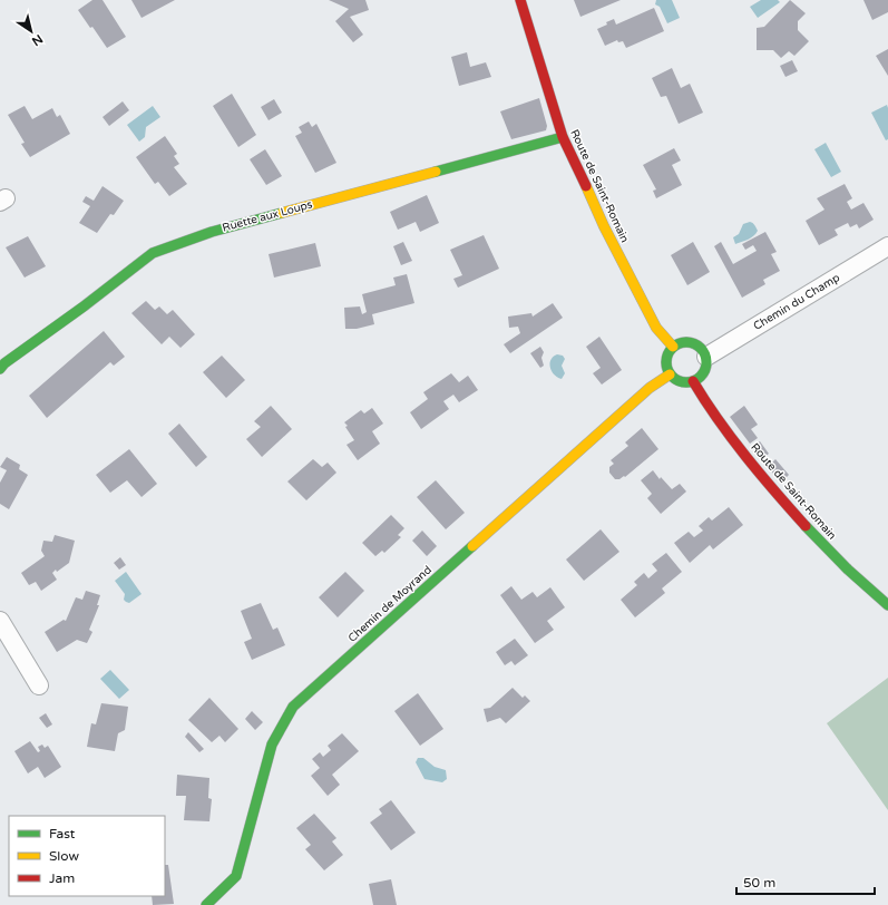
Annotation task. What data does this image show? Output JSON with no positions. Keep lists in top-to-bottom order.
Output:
{
  "streets": {
    "street": [
      "Route de Saint-Romain",
      "Ruette aux Loups",
      "Chemin du Champ",
      "Chemin de Moyrand"
    ]
  },
  "crossings": [
    ["Route de Saint-Romain", "Ruette aux Loups"],
    ["Route de Saint-Romain", "Chemin du Champ"],
    ["Route de Saint-Romain", "Chemin de Moyrand"],
    ["Chemin du Champ", "Chemin de Moyrand"]
  ],
  "legend": ["Fast", "Slow", "Jam"],
  "scale_bar": "50 m",
  "north": "bottom right"
}
